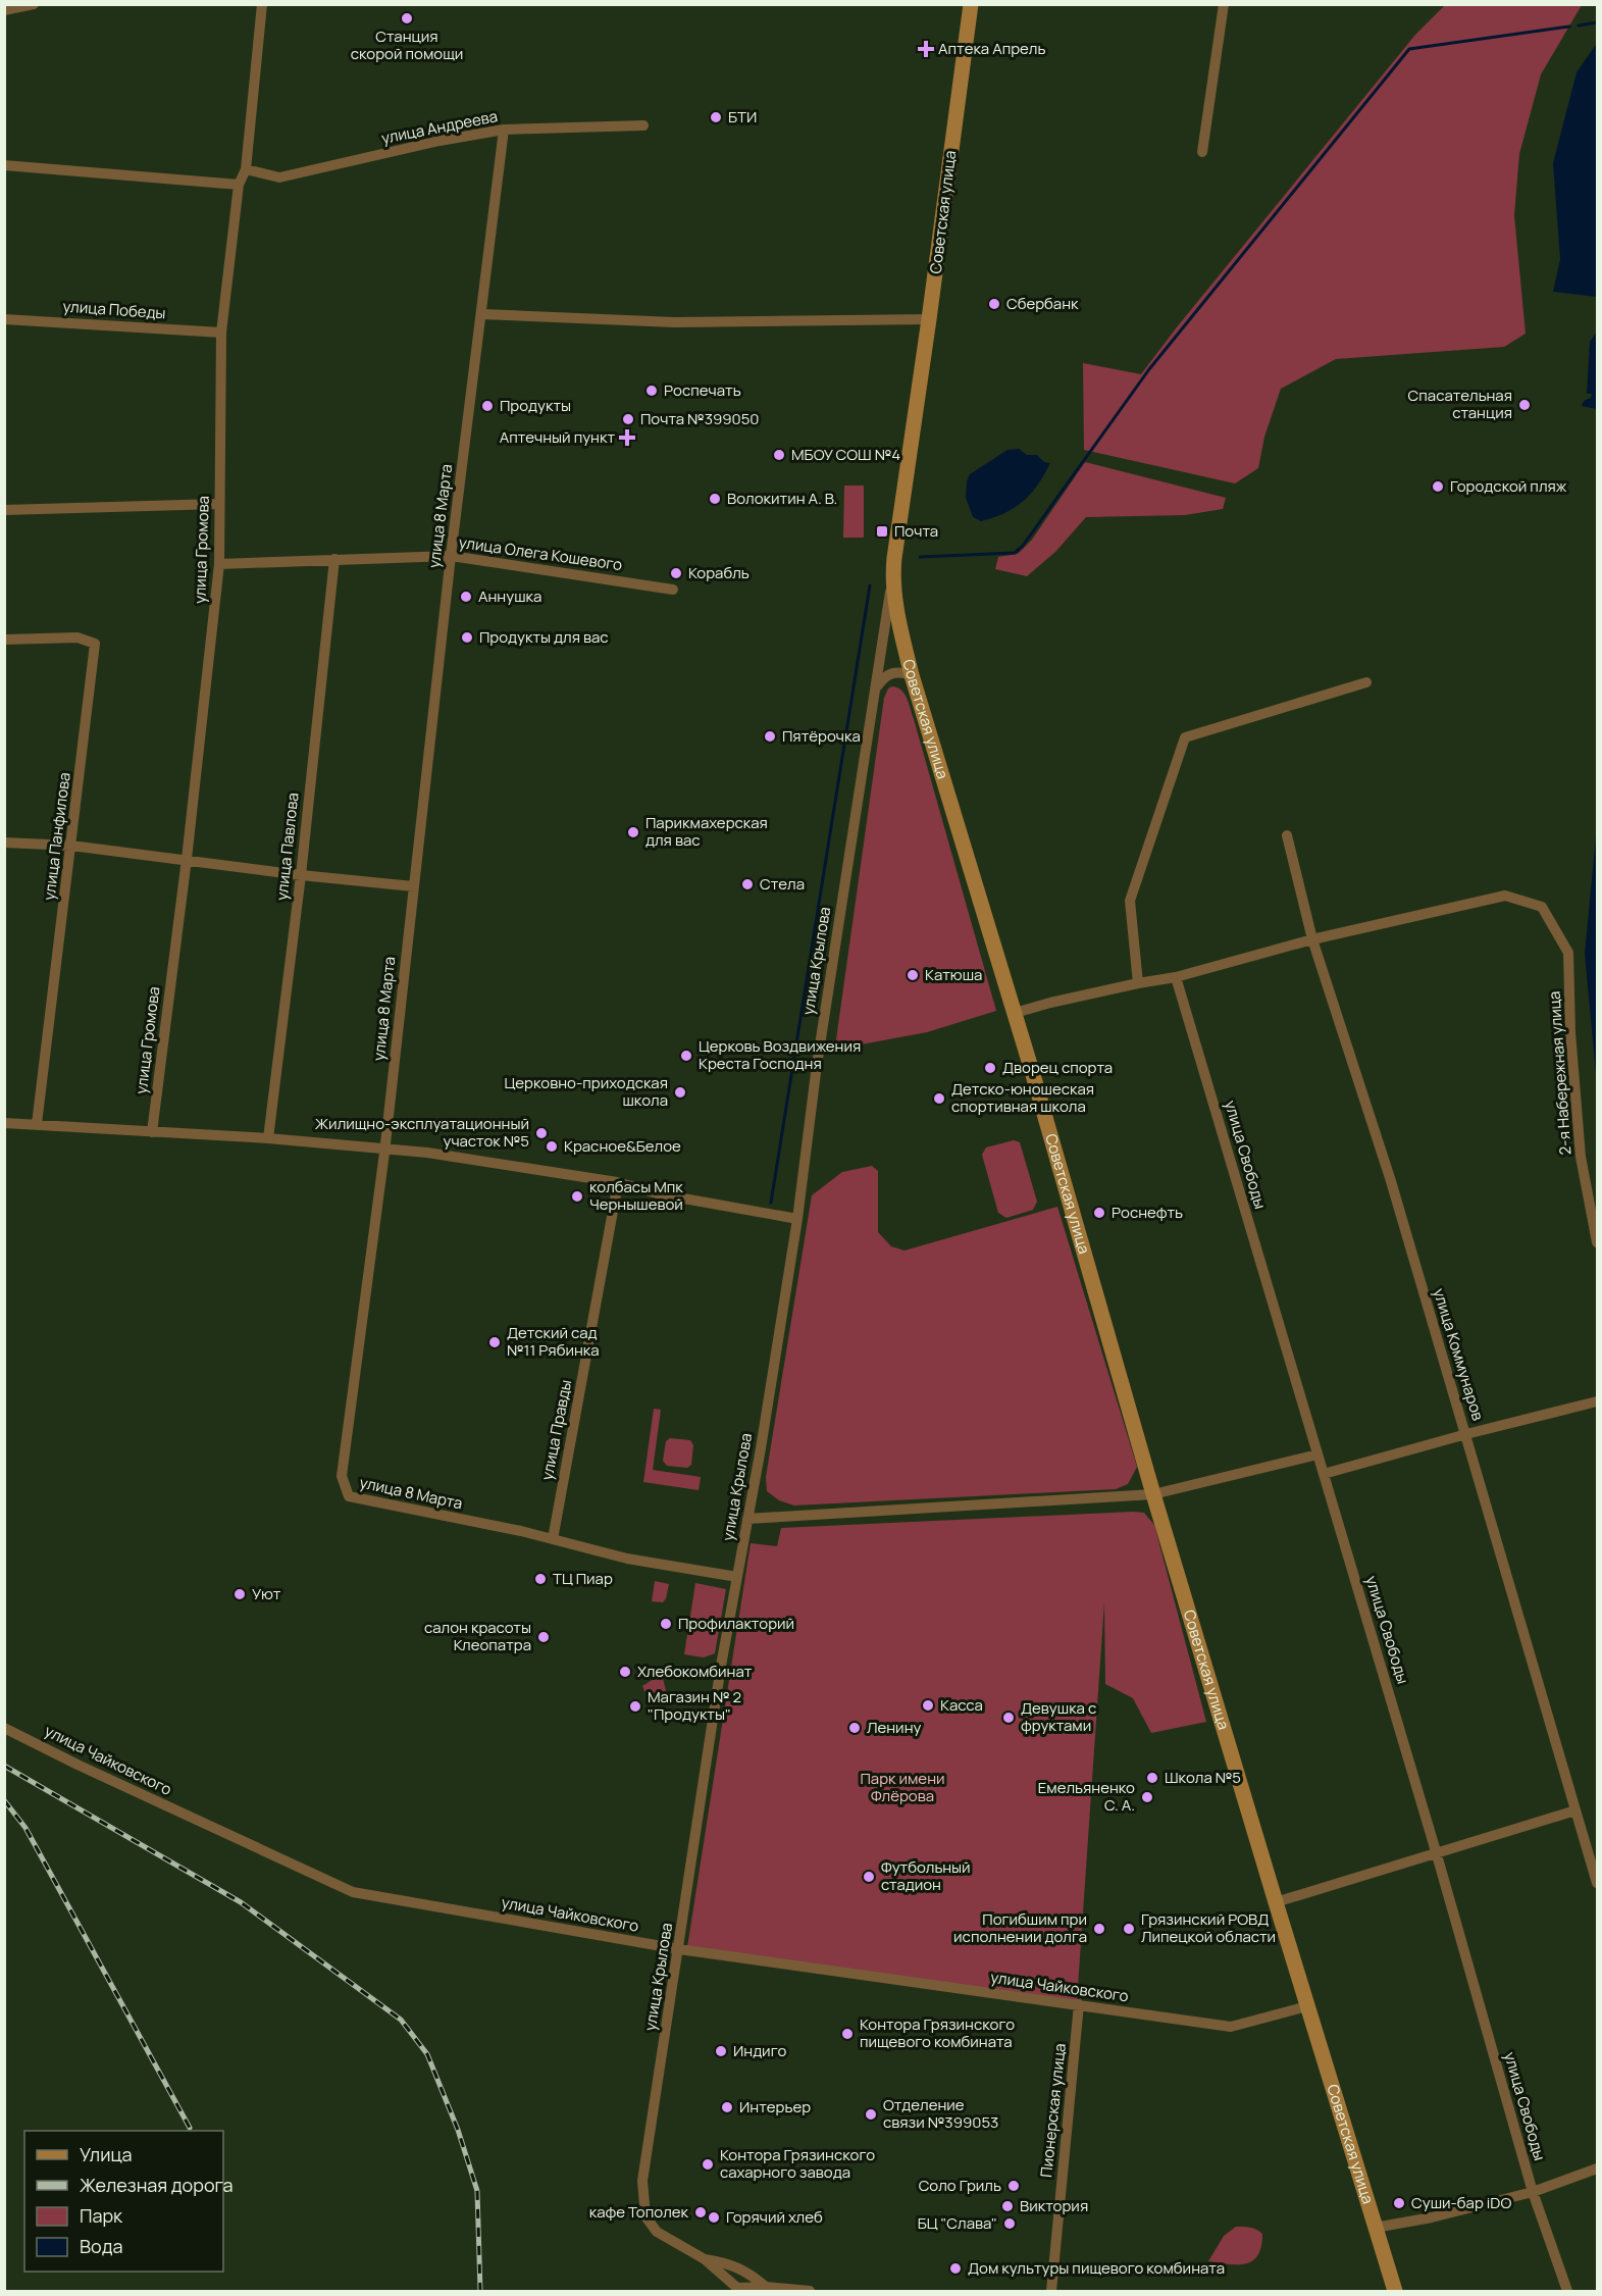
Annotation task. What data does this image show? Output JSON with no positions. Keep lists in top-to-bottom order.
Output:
{
  "streets": {
    "main road": ["Советская улица"],
    "street": [
      "улица Андреева",
      "улица Победы",
      "улица 8 Марта",
      "улица Громова",
      "улица Олега Кошевого",
      "улица Панфилова",
      "улица Павлова",
      "улица Крылова",
      "2-я Набережная улица",
      "улица Свободы",
      "улица Коммунаров",
      "улица Правды",
      "улица Чайковского",
      "Пионерская улица"
    ]
  },
  "crossings": [
    ["улица Андреева", "улица 8 Марта"],
    ["улица Андреева", "улица Громова"],
    ["Советская улица", "улица Крылова"],
    ["Советская улица", "улица Чайковского"],
    ["улица Победы", "улица Громова"],
    ["улица 8 Марта", "улица Олега Кошевого"],
    ["улица 8 Марта", "улица Крылова"],
    ["улица 8 Марта", "улица Правды"],
    ["улица Громова", "улица Олега Кошевого"],
    ["улица Олега Кошевого", "улица Павлова"],
    ["улица Крылова", "улица Чайковского"],
    ["2-я Набережная улица", "улица Коммунаров"],
    ["улица Чайковского", "Пионерская улица"]
  ],
  "parks": ["Парк имени Флёрова"],
  "places": {
    "other": [
      "Станция скорой помощи",
      "БТИ",
      "Сбербанк",
      "Роспечать",
      "Спасательная станция",
      "Продукты",
      "Почта №399050",
      "МБОУ СОШ №4",
      "Городской пляж",
      "Волокитин А. В.",
      "Корабль",
      "Аннушка",
      "Продукты для вас",
      "Пятёрочка",
      "Парикмахерская для вас",
      "Стела",
      "Катюша",
      "Церковь Воздвижения Креста Господня",
      "Дворец спорта",
      "Церковно-приходская школа",
      "Детско-юношеская спортивная школа",
      "Жилищно-эксплуатационный участок №5",
      "Красное&Белое",
      "колбасы Мпк Чернышевой",
      "Роснефть",
      "Детский сад №11 Рябинка",
      "ТЦ Пиар",
      "Уют",
      "Профилакторий",
      "салон красоты Клеопатра",
      "Хлебокомбинат",
      "Касса",
      "Магазин № 2 \"Продукты\"",
      "Девушка с фруктами",
      "Ленину",
      "Школа №5",
      "Емельяненко С. А.",
      "Футбольный стадион",
      "Погибшим при исполнении долга",
      "Грязинский РОВД Липецкой области",
      "Контора Грязинского пищевого комбината",
      "Индиго",
      "Интерьер",
      "Отделение связи №399053",
      "Контора Грязинского сахарного завода",
      "Соло Гриль",
      "Суши-бар iDO",
      "Виктория",
      "кафе Тополек",
      "Горячий хлеб",
      "БЦ \"Слава\"",
      "Дом культуры пищевого комбината"
    ],
    "health": ["Аптека Апрель", "Аптечный пункт"],
    "transit": ["Почта"]
  },
  "legend": [
    "Улица",
    "Железная дорога",
    "Парк",
    "Вода"
  ]
}
